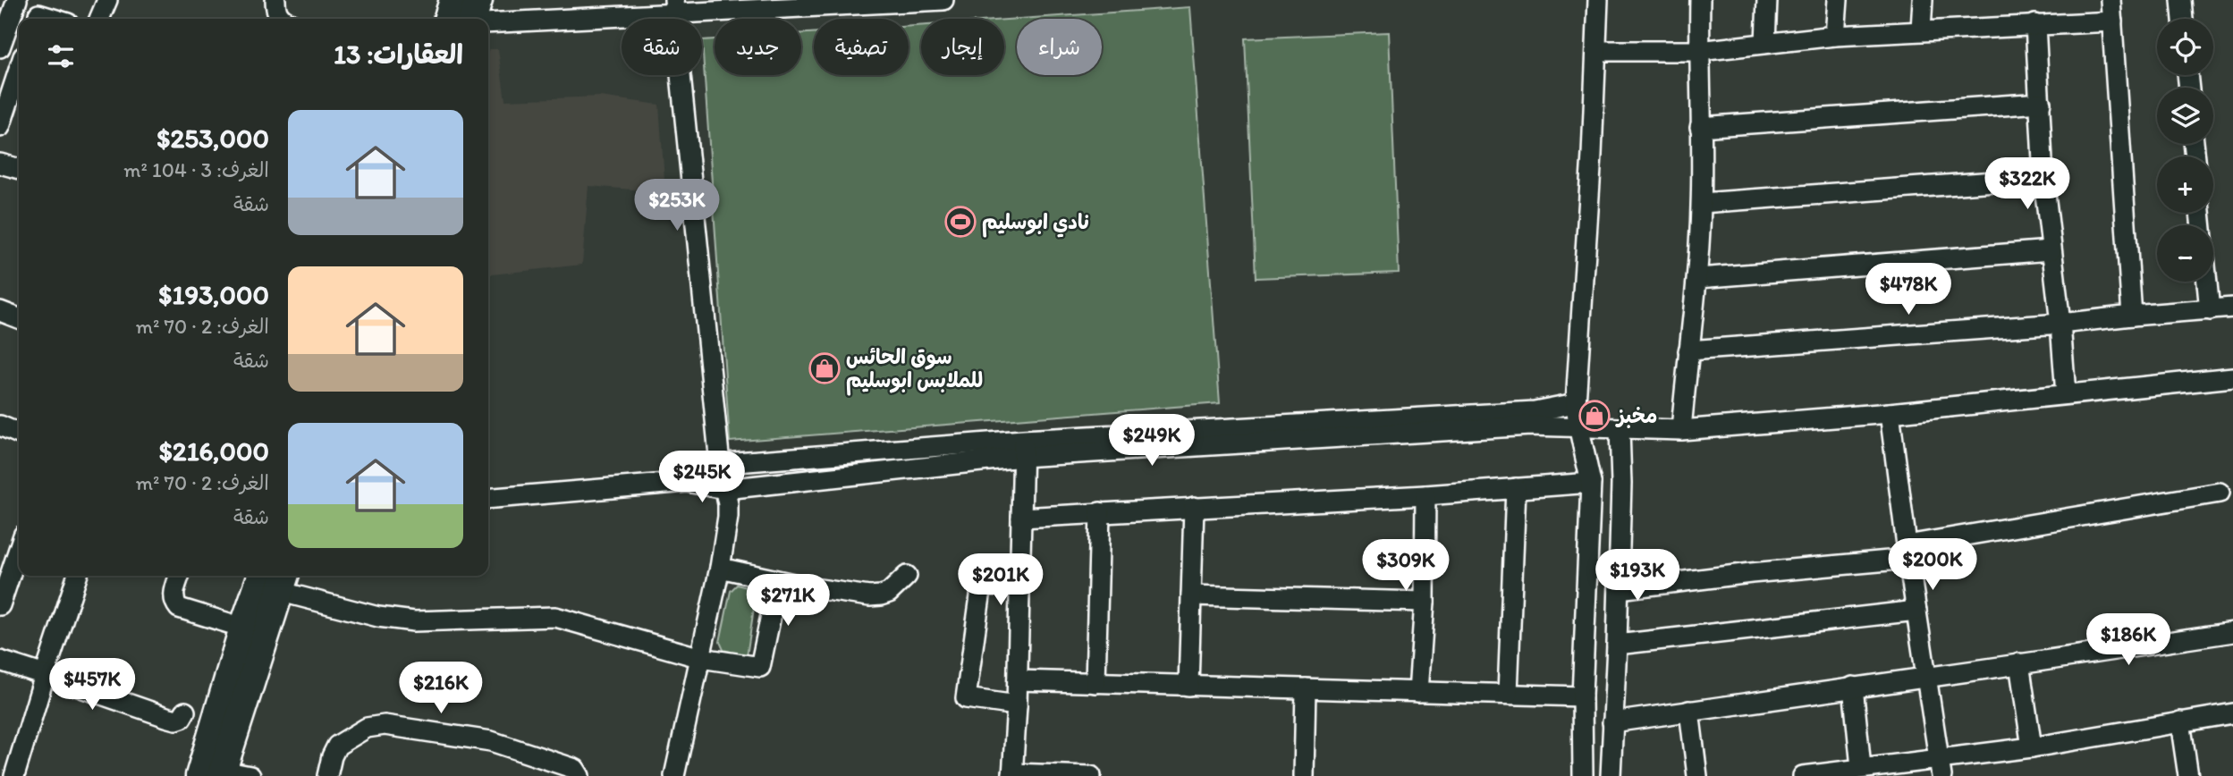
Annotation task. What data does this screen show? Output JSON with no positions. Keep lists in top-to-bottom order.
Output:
{
  "places": {
    "sports": ["نادي ابوسليم"],
    "shop": ["سوق الحائس للملابس ابوسليم", "مخبز"]
  },
  "page": {
    "map_buttons": ["+", "−"],
    "chip": [
      "شراء",
      "إيجار",
      "تصفية",
      "جديد",
      "شقة"
    ],
    "heading": "العقارات: 13",
    "list": [
      {
        "name": "$253,000",
        "note": "الغرف: 3 · 104 m² · شقة"
      },
      {
        "name": "$193,000",
        "note": "الغرف: 2 · 70 m² · شقة"
      },
      {
        "name": "$216,000",
        "note": "الغرف: 2 · 70 m² · شقة"
      }
    ],
    "price": [
      "$322K",
      "$253K",
      "$478K",
      "$249K",
      "$245K",
      "$200K",
      "$309K",
      "$193K",
      "$201K",
      "$271K",
      "$186K",
      "$457K",
      "$216K"
    ]
  }
}
